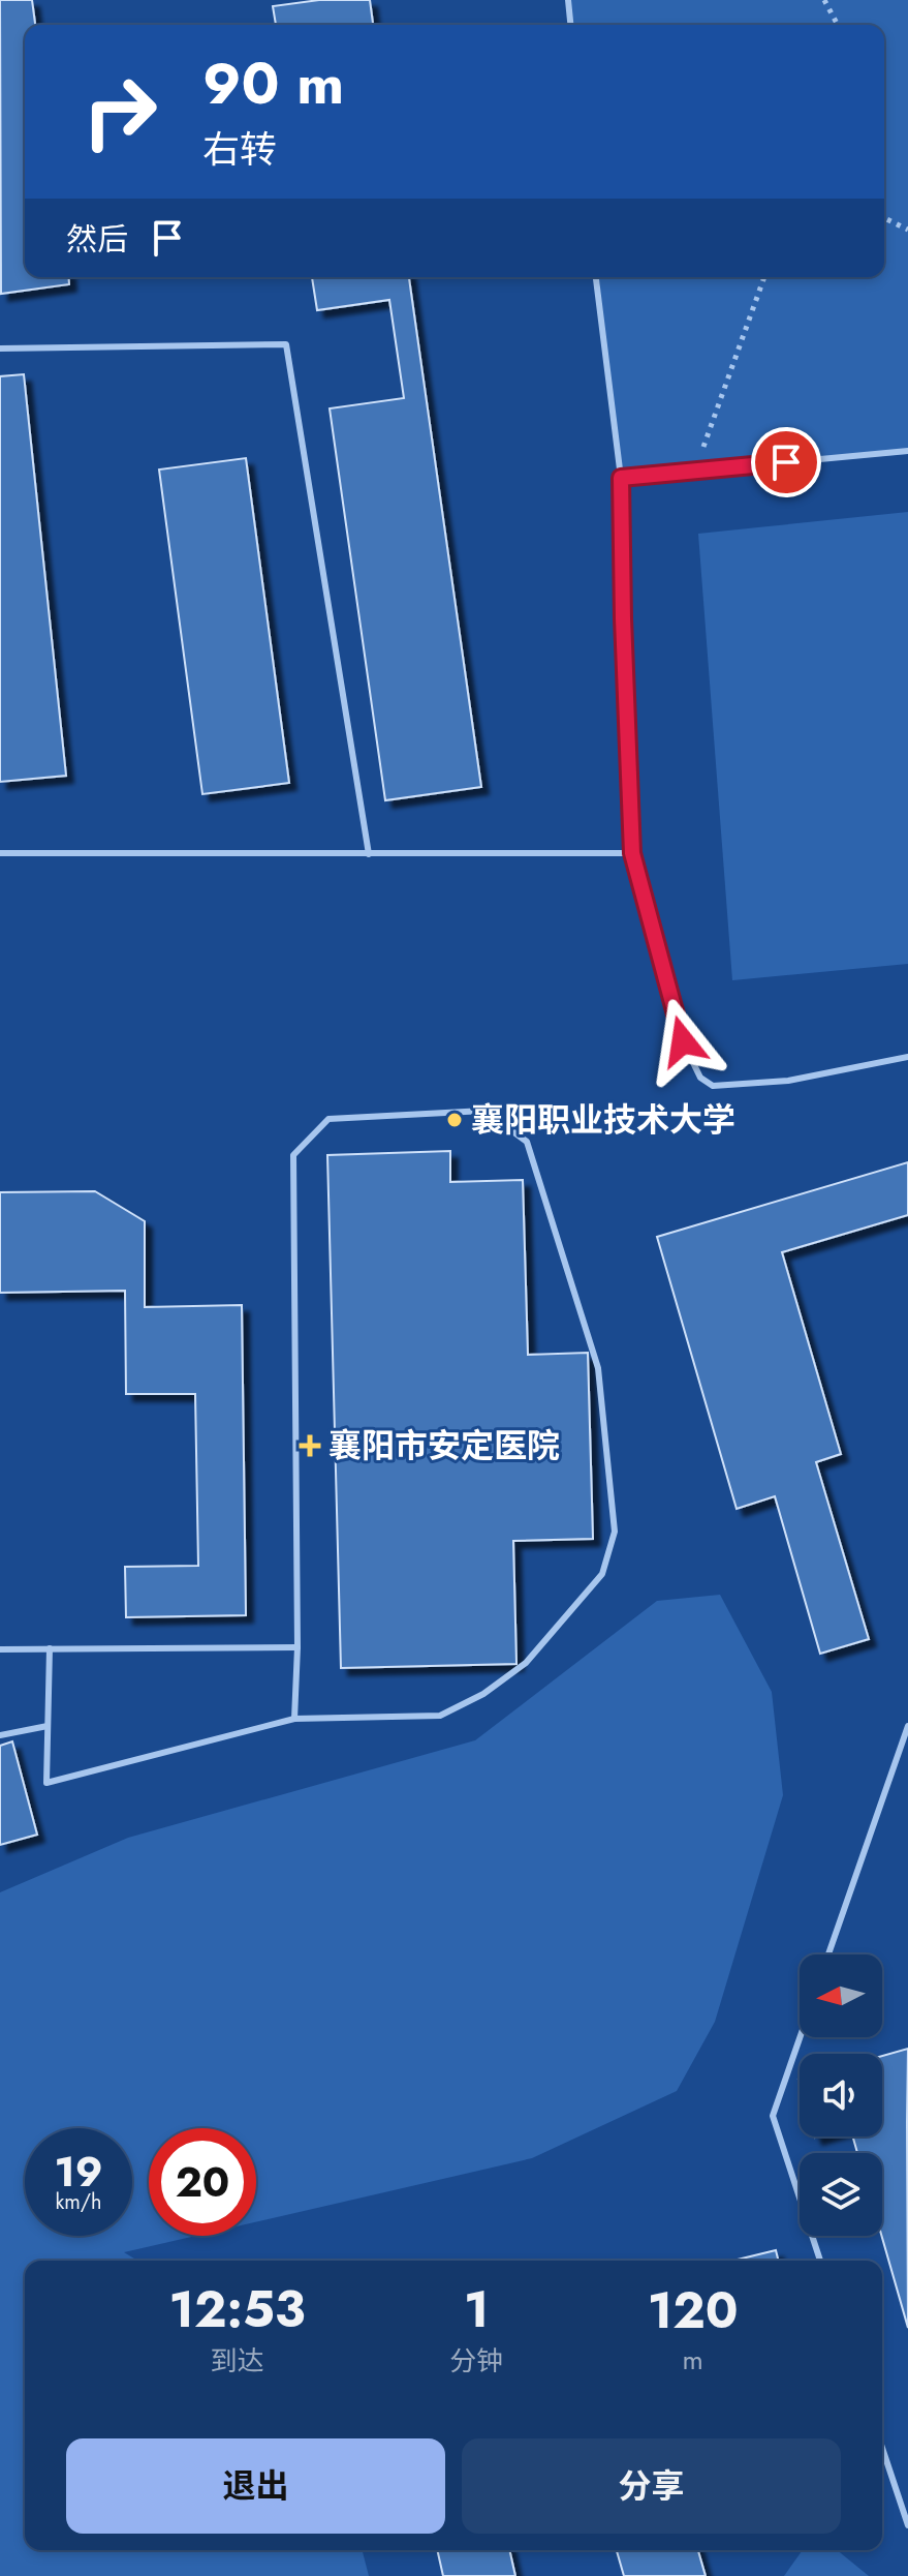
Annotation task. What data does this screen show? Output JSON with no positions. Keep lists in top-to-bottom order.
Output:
{
  "places": {
    "other": ["襄阳职业技术大学"],
    "health": ["襄阳市安定医院"]
  },
  "north": "left",
  "page": {
    "turn": ["90 m", "右转"],
    "then": "然后",
    "speed": "19 km/h",
    "limit": "20",
    "eta": [
      "12:53",
      "到达",
      "1",
      "分钟",
      "120",
      "m"
    ],
    "buttons": ["退出", "分享"]
  }
}
